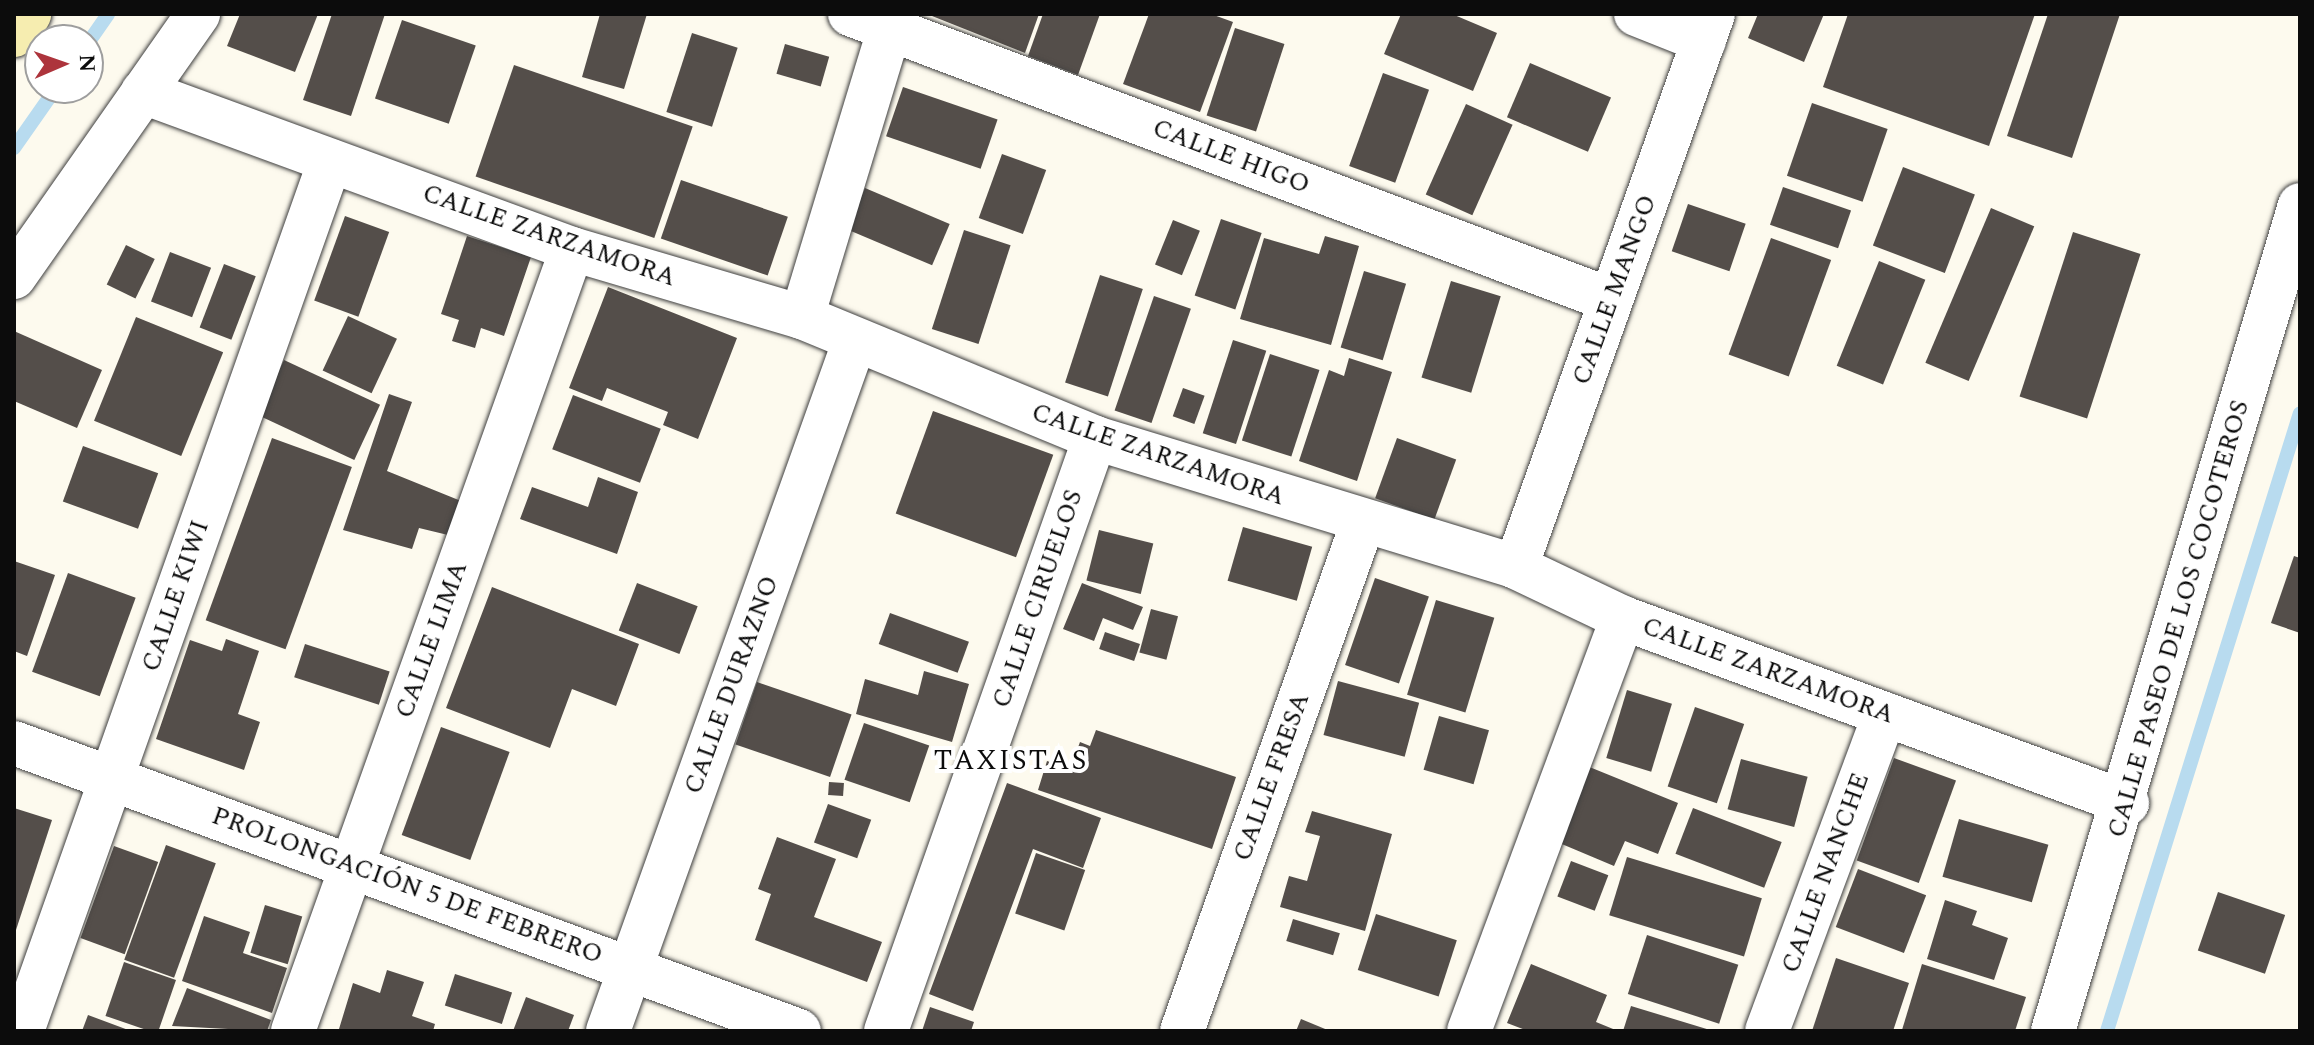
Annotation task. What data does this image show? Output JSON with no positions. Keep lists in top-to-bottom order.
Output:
{
  "streets": {
    "street": [
      "CALLE HIGO",
      "CALLE ZARZAMORA",
      "CALLE MANGO",
      "CALLE KIWI",
      "CALLE CIRUELOS",
      "CALLE PASEO DE LOS COCOTEROS",
      "CALLE LIMA",
      "CALLE DURAZNO",
      "CALLE FRESA",
      "CALLE NANCHE",
      "PROLONGACIÓN 5 DE FEBRERO"
    ]
  },
  "crossings": [
    ["CALLE HIGO", "CALLE MANGO"],
    ["CALLE ZARZAMORA", "CALLE MANGO"],
    ["CALLE ZARZAMORA", "CALLE KIWI"],
    ["CALLE ZARZAMORA", "CALLE CIRUELOS"],
    ["CALLE ZARZAMORA", "CALLE PASEO DE LOS COCOTEROS"],
    ["CALLE ZARZAMORA", "CALLE LIMA"],
    ["CALLE ZARZAMORA", "CALLE DURAZNO"],
    ["CALLE ZARZAMORA", "CALLE FRESA"],
    ["CALLE ZARZAMORA", "CALLE NANCHE"],
    ["CALLE KIWI", "PROLONGACIÓN 5 DE FEBRERO"],
    ["CALLE LIMA", "PROLONGACIÓN 5 DE FEBRERO"],
    ["CALLE DURAZNO", "PROLONGACIÓN 5 DE FEBRERO"]
  ],
  "districts": ["TAXISTAS"],
  "north": "right"
}
